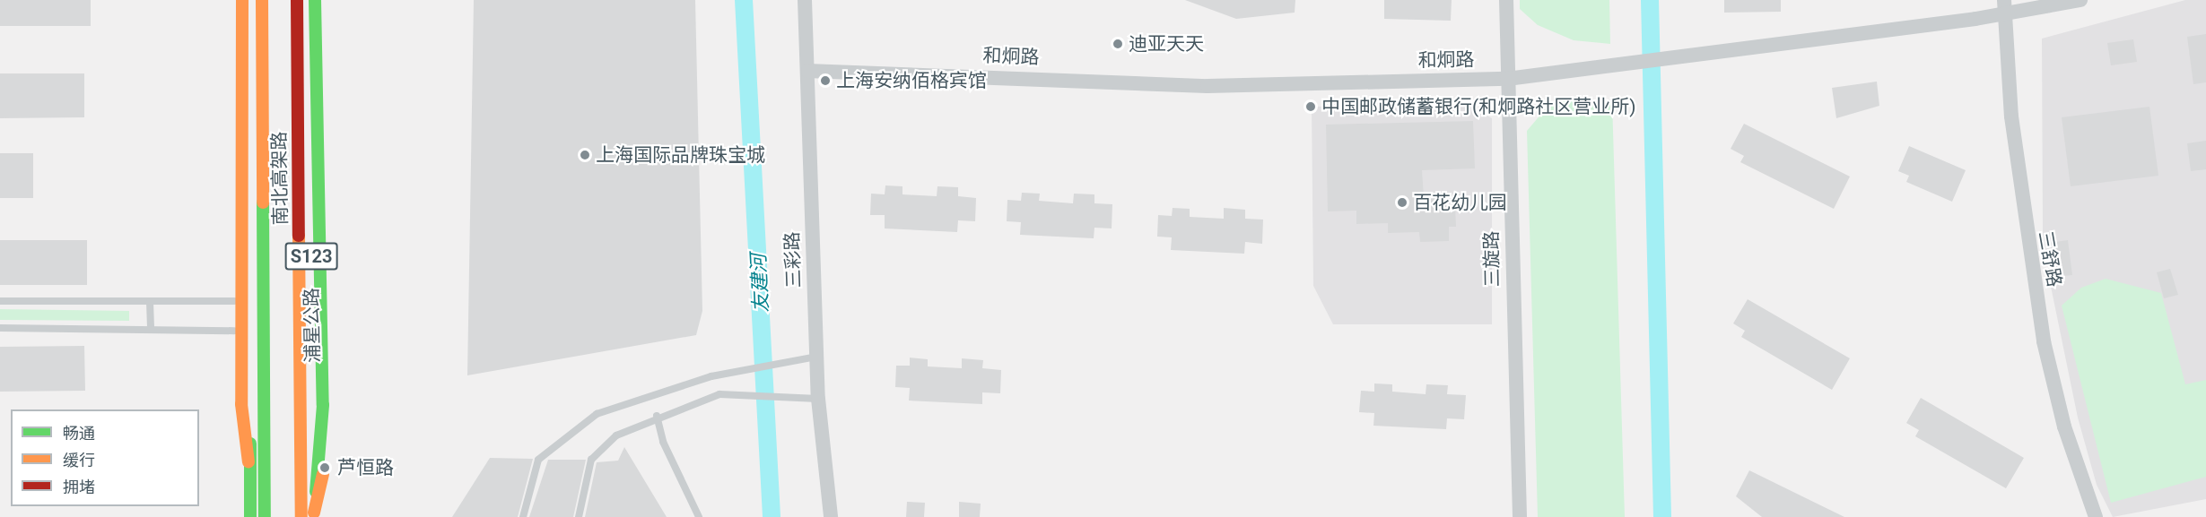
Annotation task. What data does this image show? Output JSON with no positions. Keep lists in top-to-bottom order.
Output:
{
  "streets": {
    "main road": ["南北高架路", "S123", "浦星公路"],
    "street": [
      "和炯路",
      "三旋路",
      "三舒路",
      "三彩路"
    ]
  },
  "crossings": [
    ["和炯路", "三旋路"],
    ["和炯路", "三舒路"],
    ["和炯路", "三彩路"],
    ["南北高架路", "浦星公路"]
  ],
  "water": ["友建河"],
  "places": [
    "迪亚天天",
    "上海安纳佰格宾馆",
    "中国邮政储蓄银行(和炯路社区营业所)",
    "上海国际品牌珠宝城",
    "百花幼儿园",
    "芦恒路"
  ],
  "legend": ["畅通", "缓行", "拥堵"]
}
